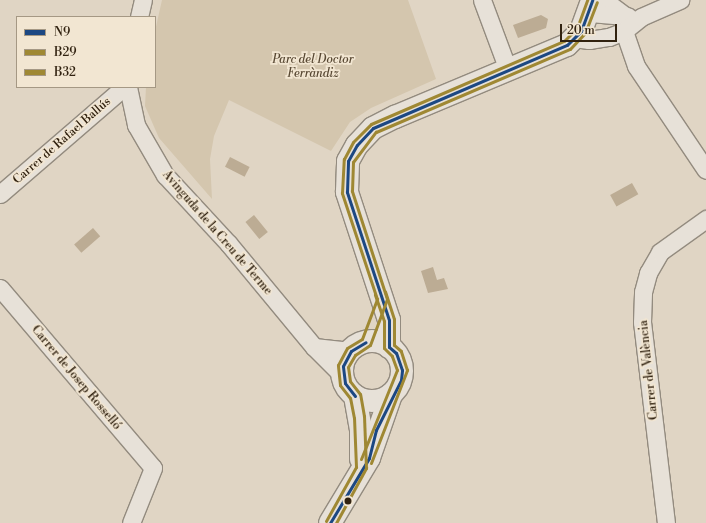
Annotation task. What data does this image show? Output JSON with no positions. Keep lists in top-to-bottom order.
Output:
{
  "streets": {
    "street": [
      "Carrer de Rafael Ballús",
      "Avinguda de la Creu de Terme",
      "Carrer de València",
      "Carrer de Josep Rosselló"
    ]
  },
  "parks": ["Parc del Doctor Ferràndiz"],
  "lines": ["transit line N9", "transit line B32", "transit line B29"],
  "legend": ["N9", "B29", "B32"],
  "scale_bar": "20 m"
}
